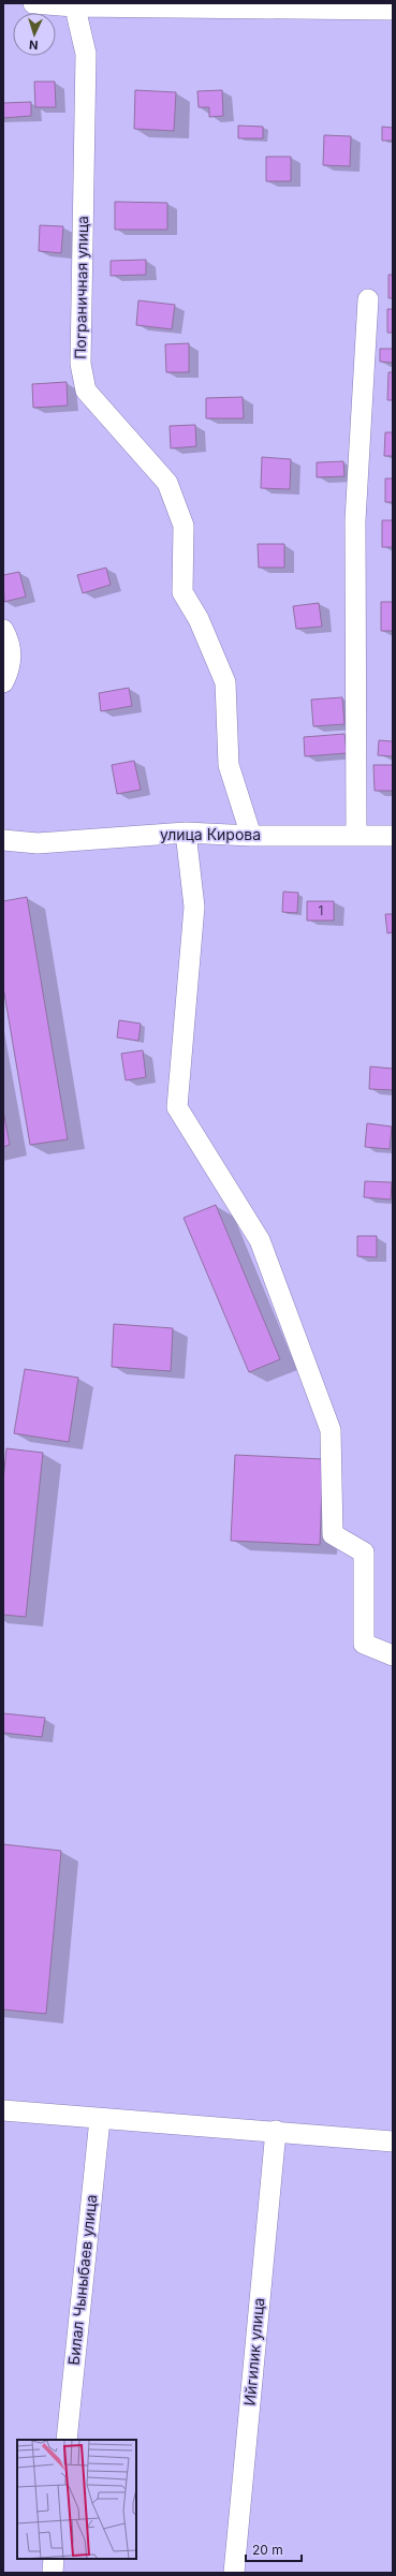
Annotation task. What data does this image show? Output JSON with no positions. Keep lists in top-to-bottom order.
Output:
{
  "streets": {
    "street": [
      "Пограничная улица",
      "улица Кирова",
      "Билал Чыныбаев улица",
      "Ийгилик улица"
    ]
  },
  "crossings": [
    ["Пограничная улица", "улица Кирова"]
  ],
  "house_numbers": ["1"],
  "scale_bar": "20 m",
  "north": "bottom"
}
